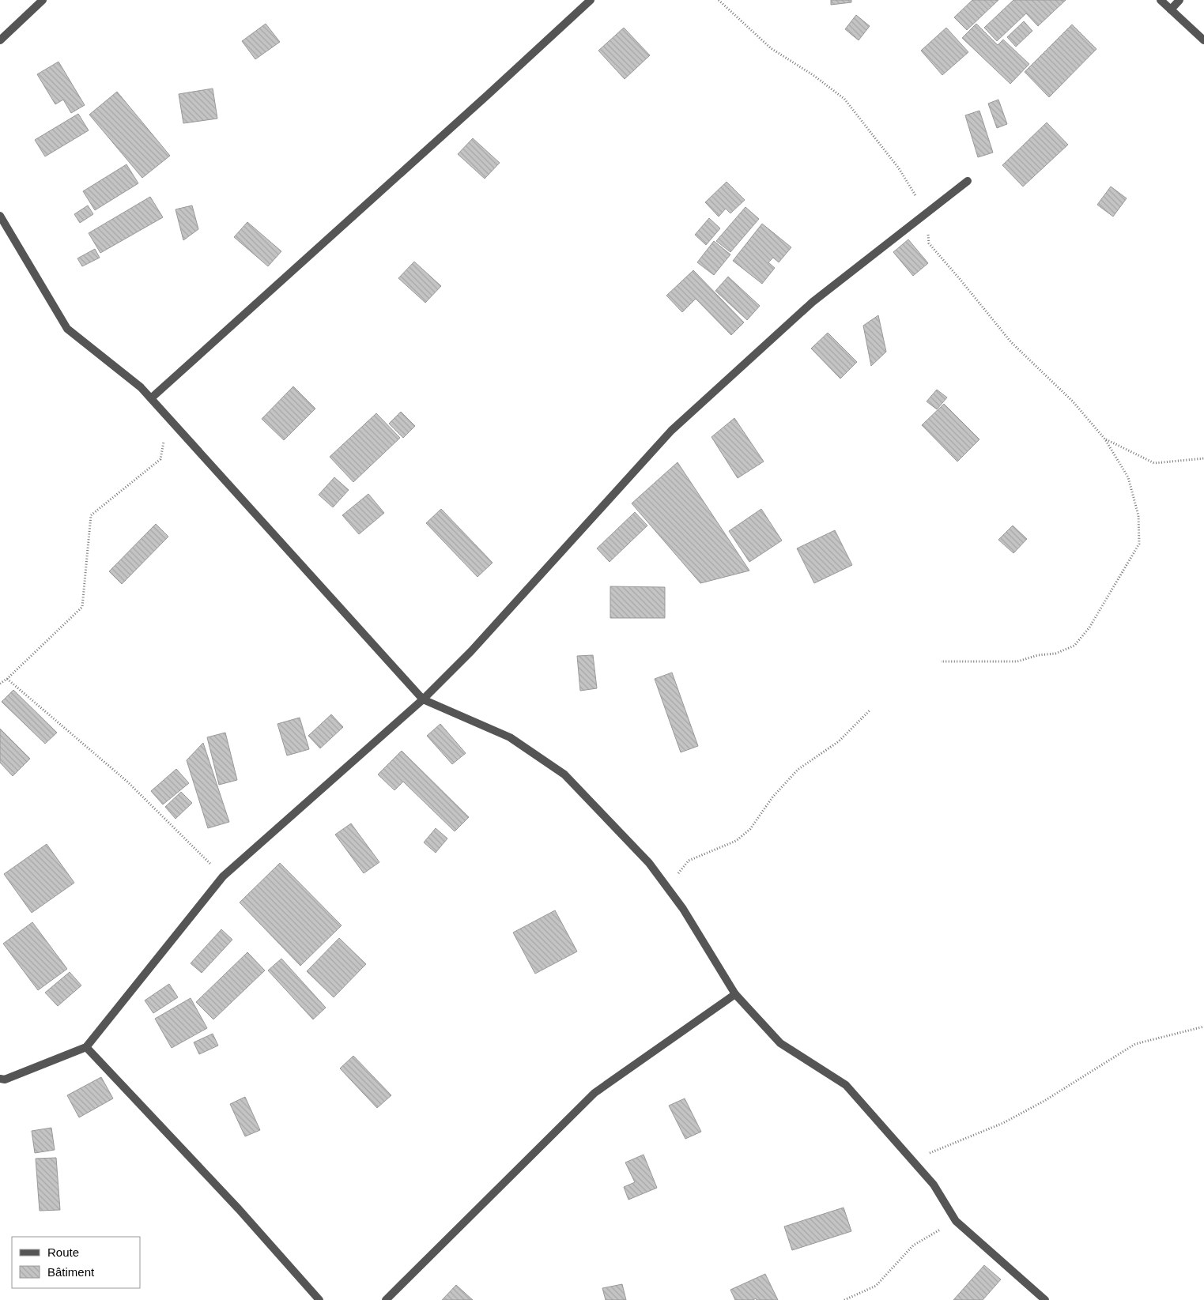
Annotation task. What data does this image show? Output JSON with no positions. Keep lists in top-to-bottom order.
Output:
{
  "legend": ["Route", "Bâtiment"]
}
